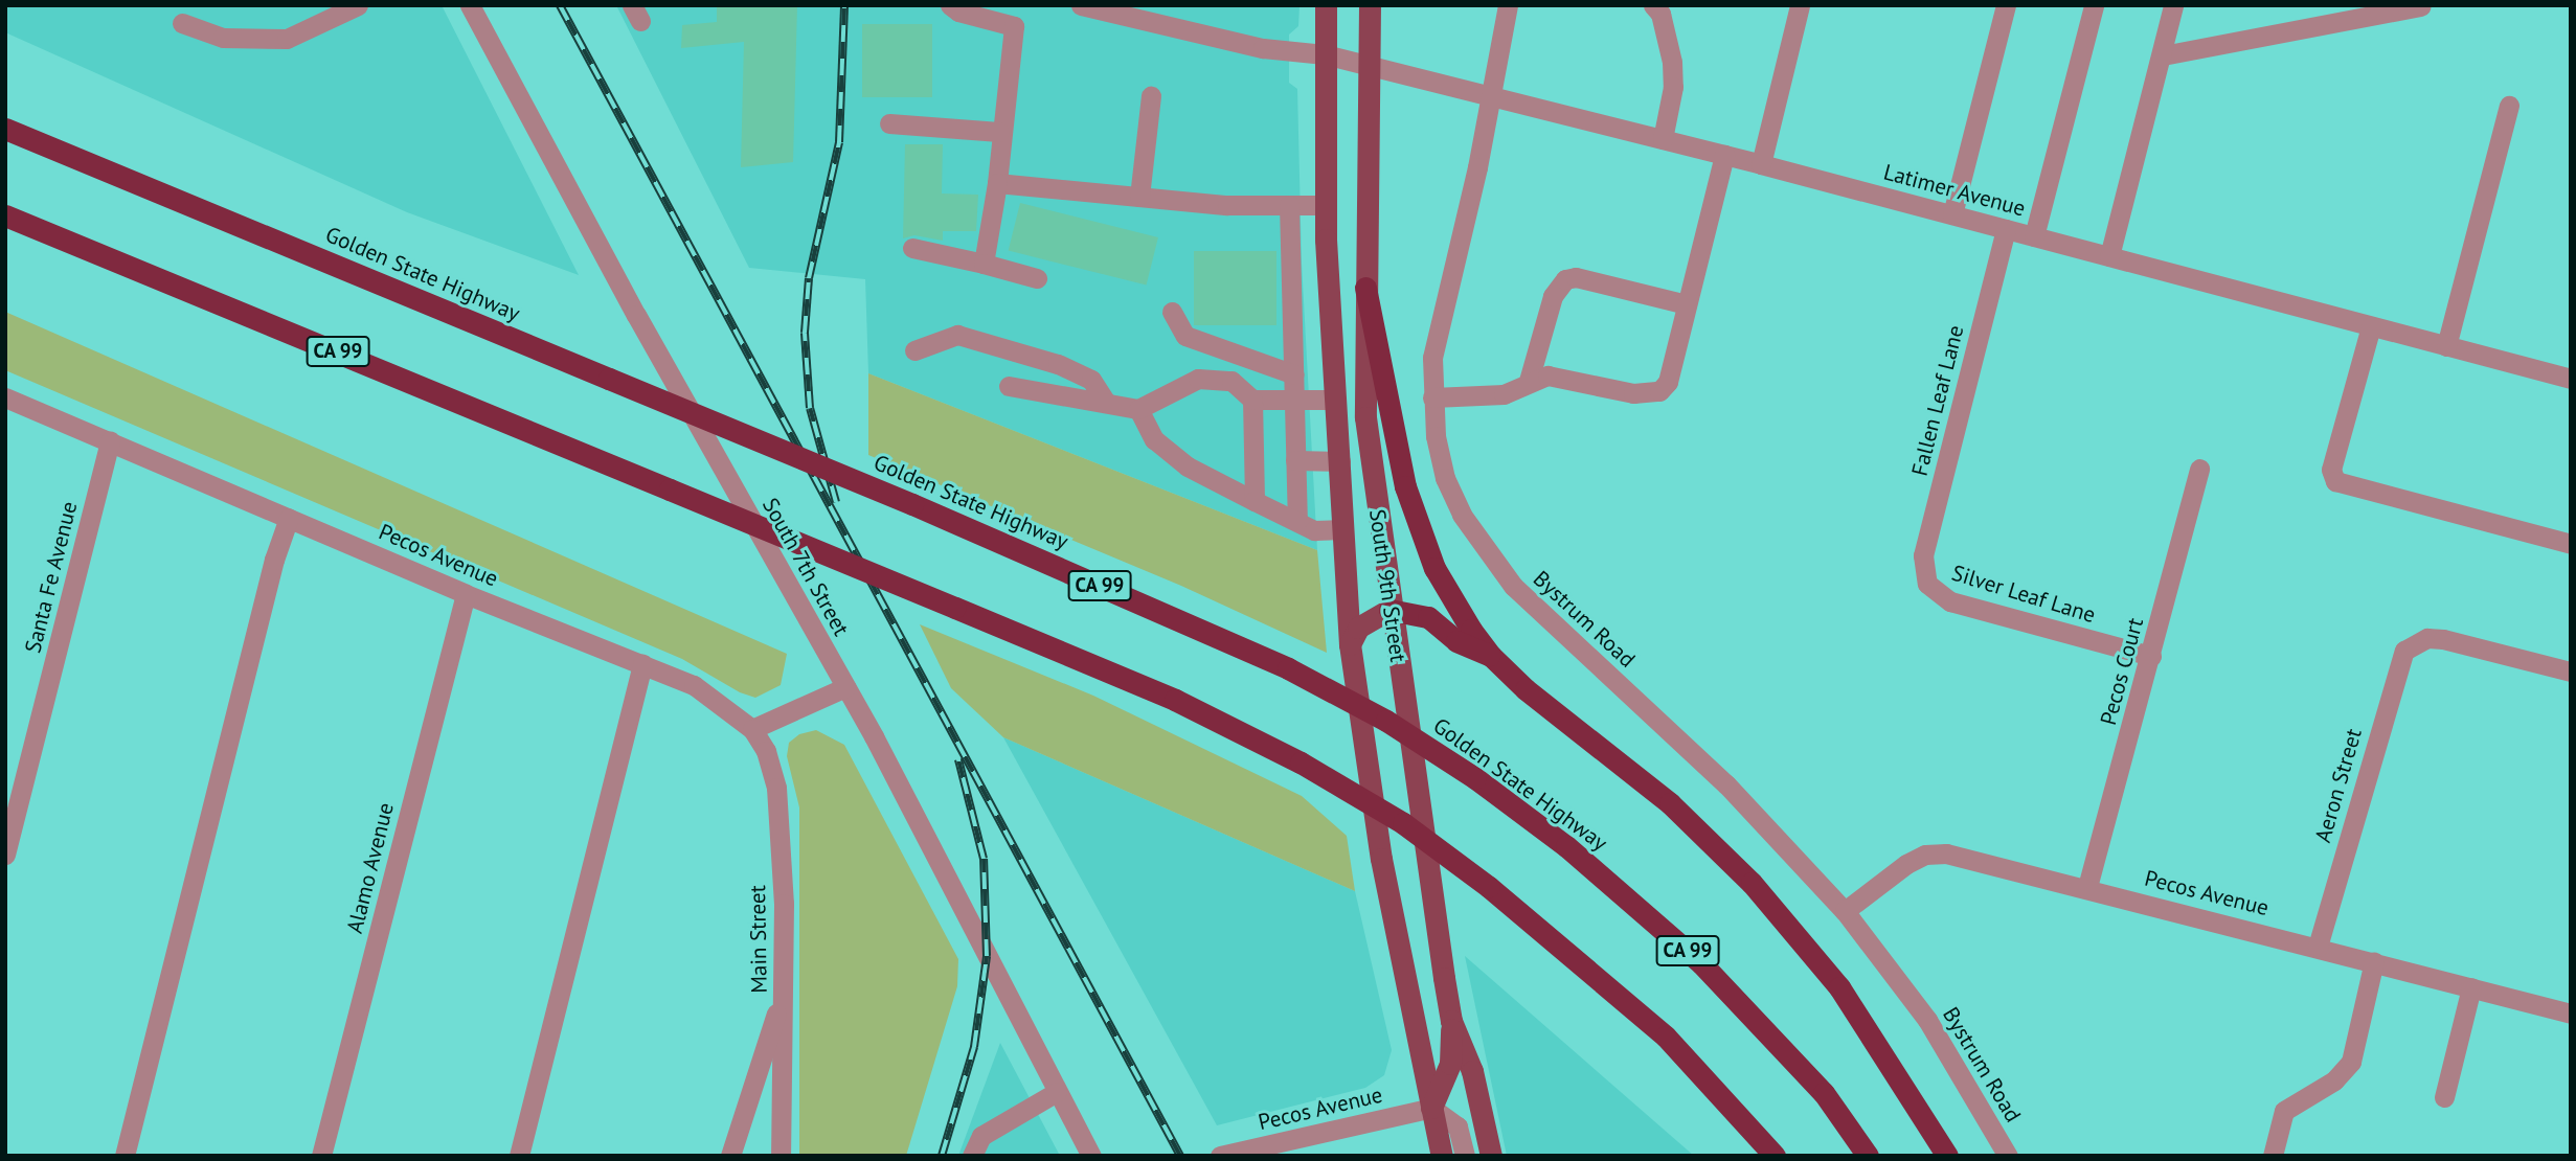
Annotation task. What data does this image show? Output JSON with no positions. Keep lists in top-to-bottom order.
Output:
{
  "streets": {
    "highway": ["Golden State Highway", "CA 99"],
    "main road": ["South 9th Street"],
    "street": [
      "Latimer Avenue",
      "Fallen Leaf Lane",
      "Pecos Avenue",
      "South 7th Street",
      "Santa Fe Avenue",
      "Silver Leaf Lane",
      "Bystrum Road",
      "Pecos Court",
      "Aeron Street",
      "Alamo Avenue",
      "Main Street"
    ]
  },
  "crossings": [
    ["Latimer Avenue", "Fallen Leaf Lane"],
    ["Latimer Avenue", "South 9th Street"],
    ["Latimer Avenue", "Bystrum Road"],
    ["Fallen Leaf Lane", "Silver Leaf Lane"],
    ["Pecos Avenue", "Santa Fe Avenue"],
    ["Pecos Avenue", "South 9th Street"],
    ["Pecos Avenue", "Bystrum Road"],
    ["Pecos Avenue", "Pecos Court"],
    ["Pecos Avenue", "Aeron Street"],
    ["Pecos Avenue", "Alamo Avenue"],
    ["Pecos Avenue", "Main Street"],
    ["Silver Leaf Lane", "Pecos Court"]
  ]
}
